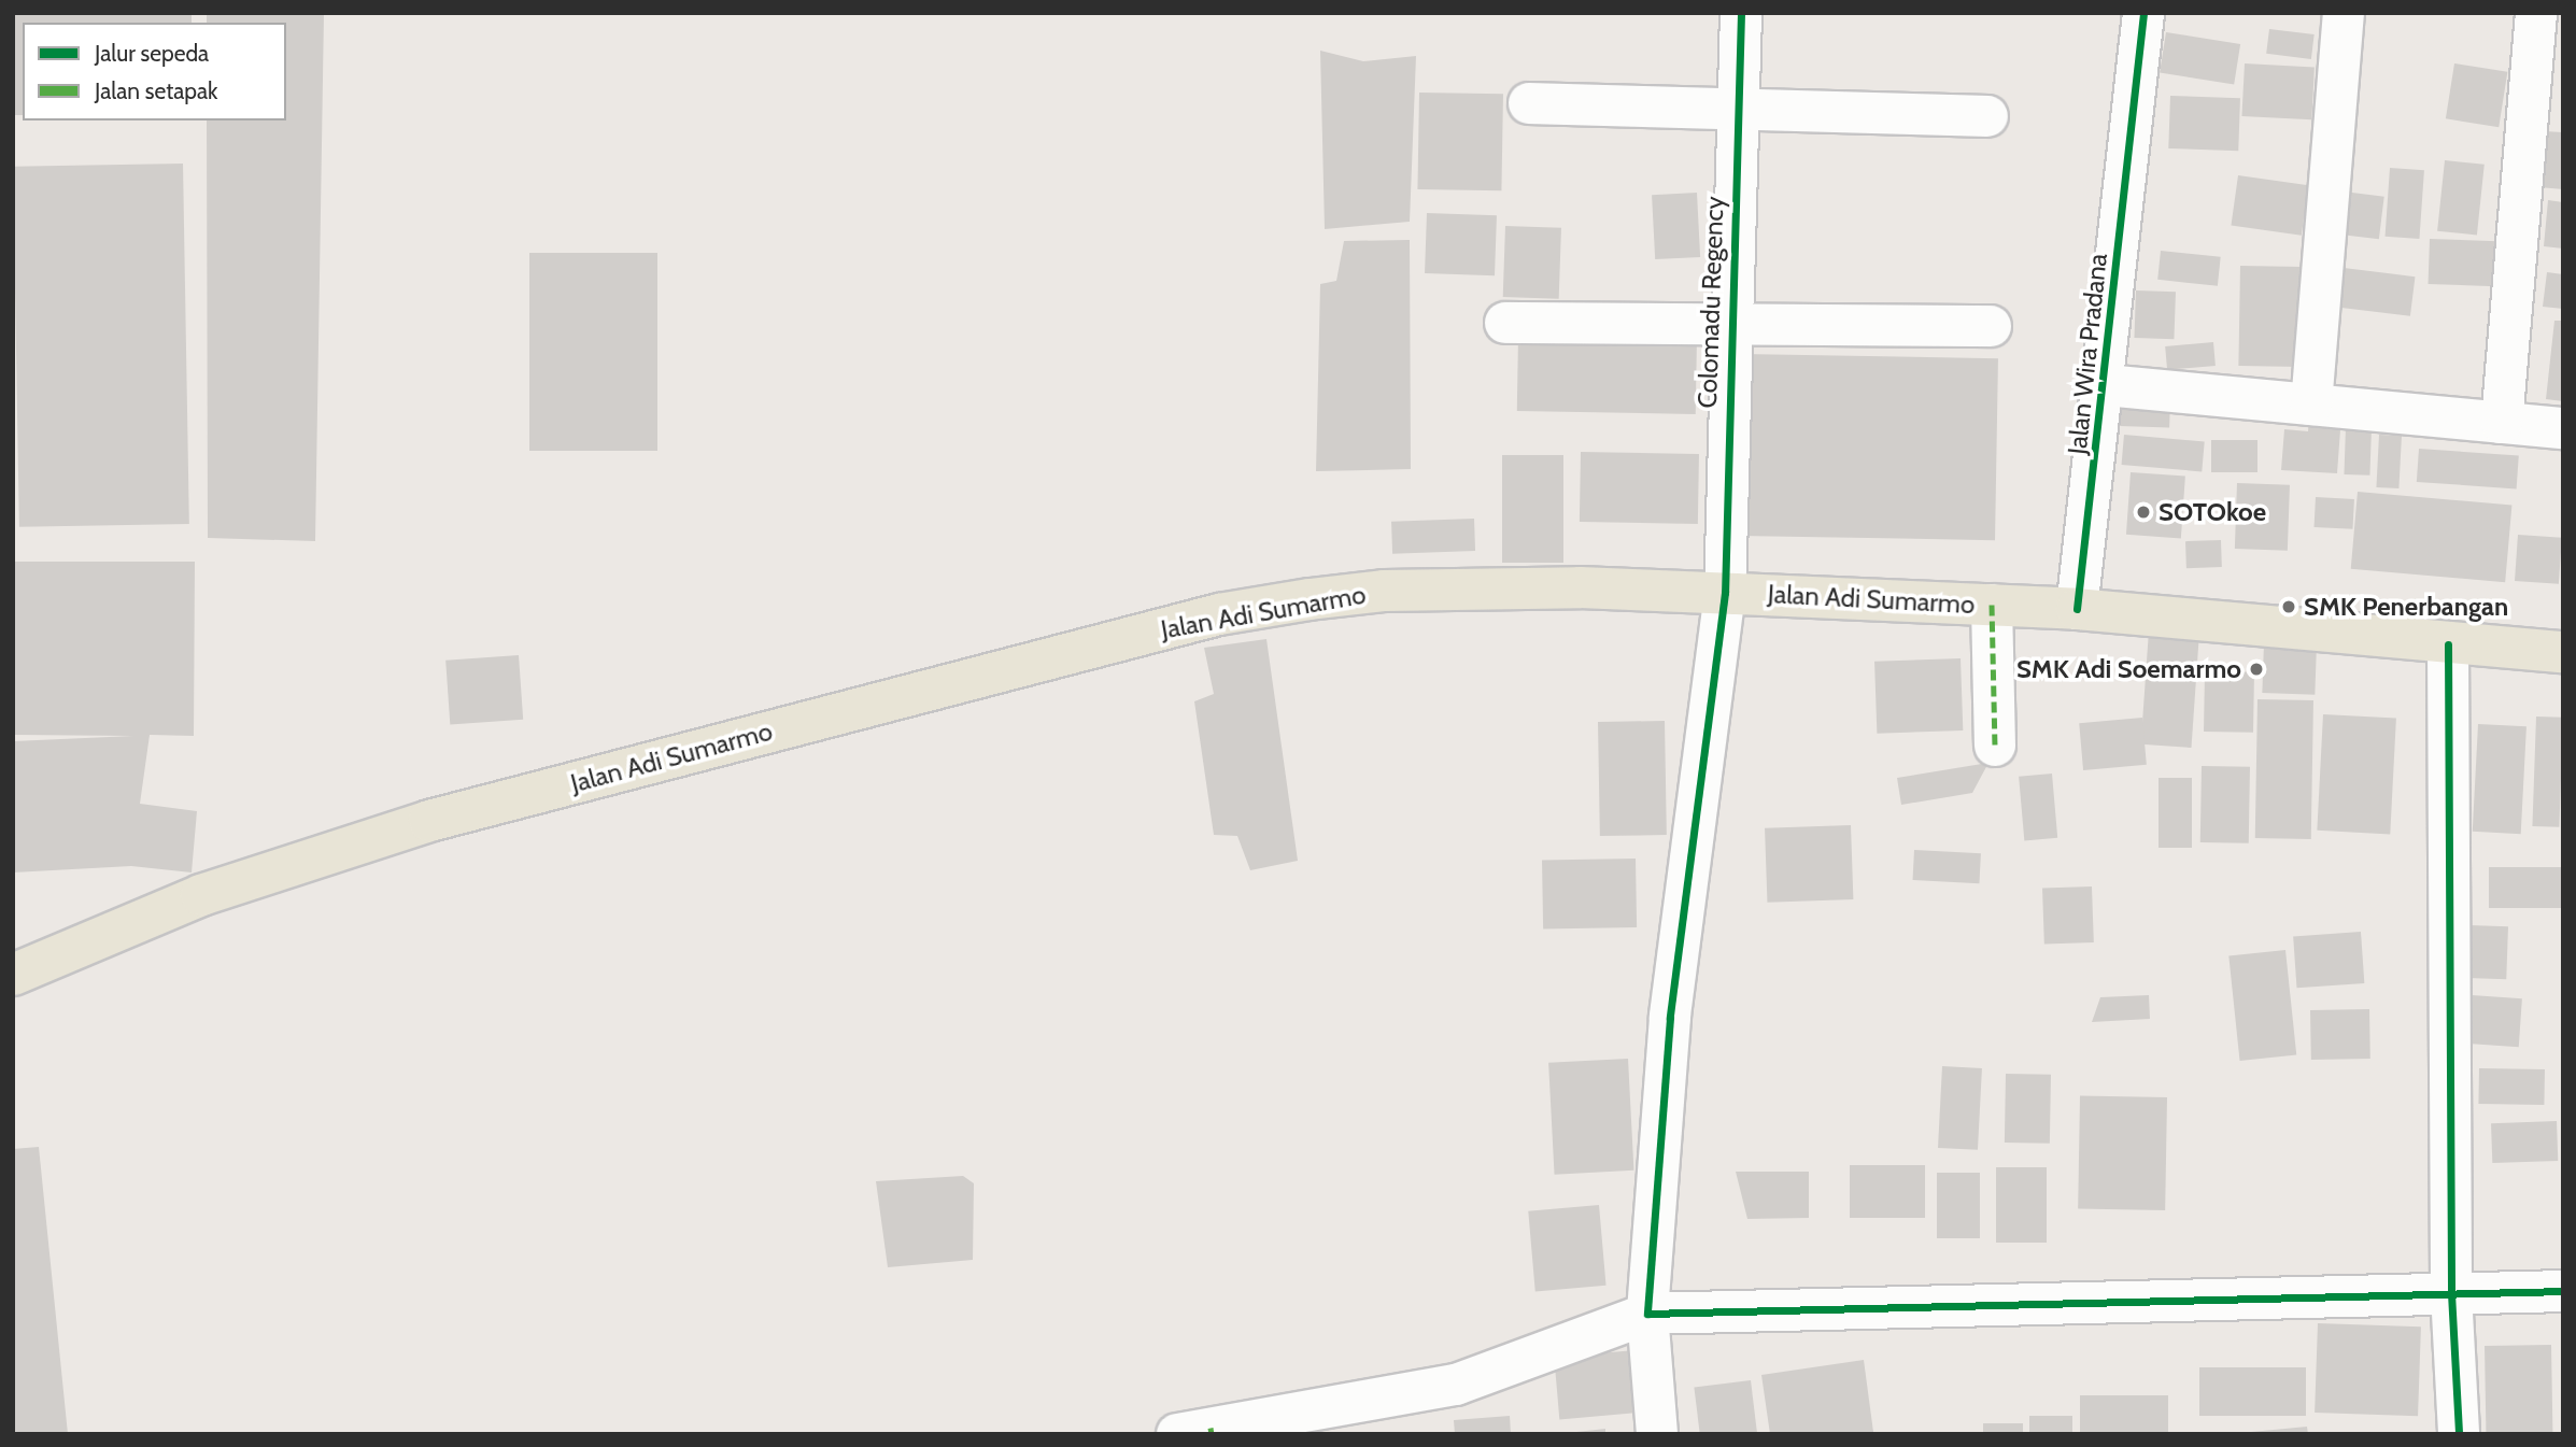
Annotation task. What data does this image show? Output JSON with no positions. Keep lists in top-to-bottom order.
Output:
{
  "streets": {
    "main road": ["Jalan Adi Sumarmo"],
    "street": ["Colomadu Regency", "Jalan Wira Pradana"]
  },
  "crossings": [
    ["Colomadu Regency", "Jalan Adi Sumarmo"],
    ["Jalan Wira Pradana", "Jalan Adi Sumarmo"]
  ],
  "places": ["SOTOkoe", "SMK Penerbangan", "SMK Adi Soemarmo"],
  "legend": ["Jalur sepeda", "Jalan setapak"]
}
